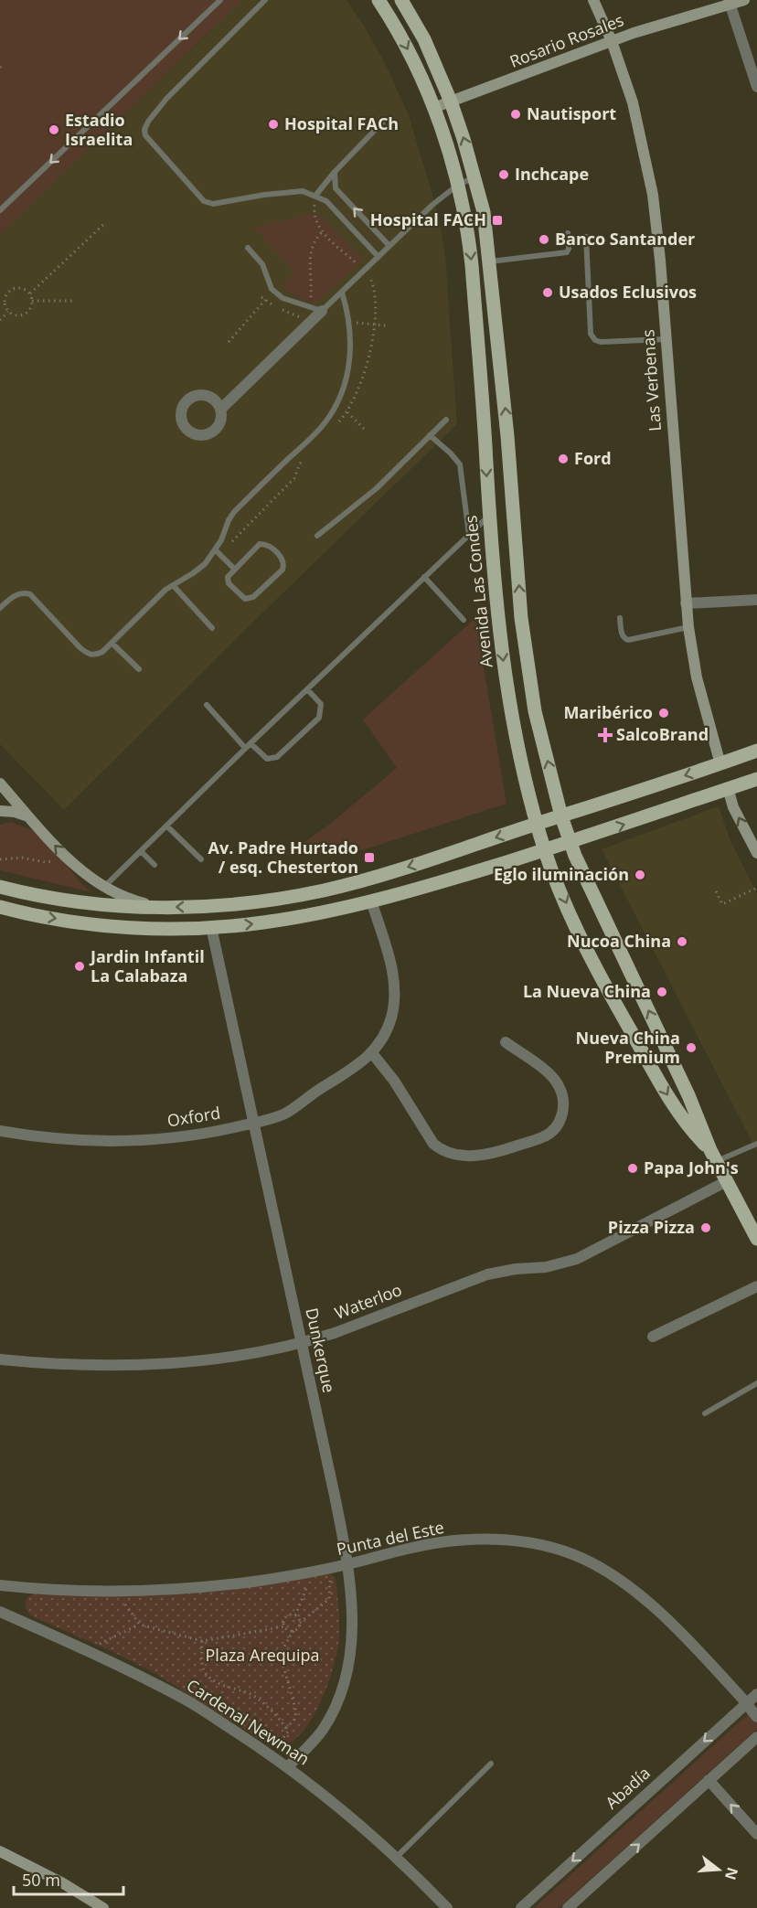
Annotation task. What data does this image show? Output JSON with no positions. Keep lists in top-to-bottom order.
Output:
{
  "streets": {
    "main road": ["Avenida Las Condes"],
    "street": [
      "Rosario Rosales",
      "Las Verbenas",
      "Oxford",
      "Waterloo",
      "Dunkerque",
      "Punta del Este",
      "Cardenal Newman",
      "Abadía"
    ]
  },
  "crossings": [
    ["Rosario Rosales", "Las Verbenas"],
    ["Rosario Rosales", "Avenida Las Condes"],
    ["Avenida Las Condes", "Waterloo"],
    ["Oxford", "Dunkerque"],
    ["Waterloo", "Dunkerque"],
    ["Dunkerque", "Punta del Este"],
    ["Dunkerque", "Cardenal Newman"],
    ["Punta del Este", "Abadía"]
  ],
  "parks": ["Plaza Arequipa"],
  "places": {
    "other": [
      "Nautisport",
      "Hospital FACh",
      "Estadio Israelita",
      "Inchcape",
      "Banco Santander",
      "Usados Eclusivos",
      "Ford",
      "Maribérico",
      "Eglo iluminación",
      "Nucoa China",
      "Jardin Infantil La Calabaza",
      "La Nueva China",
      "Nueva China Premium",
      "Papa John's",
      "Pizza Pizza"
    ],
    "transit": ["Hospital FACH", "Av. Padre Hurtado / esq. Chesterton"],
    "health": ["SalcoBrand"]
  },
  "scale_bar": "50 m",
  "north": "right"
}
